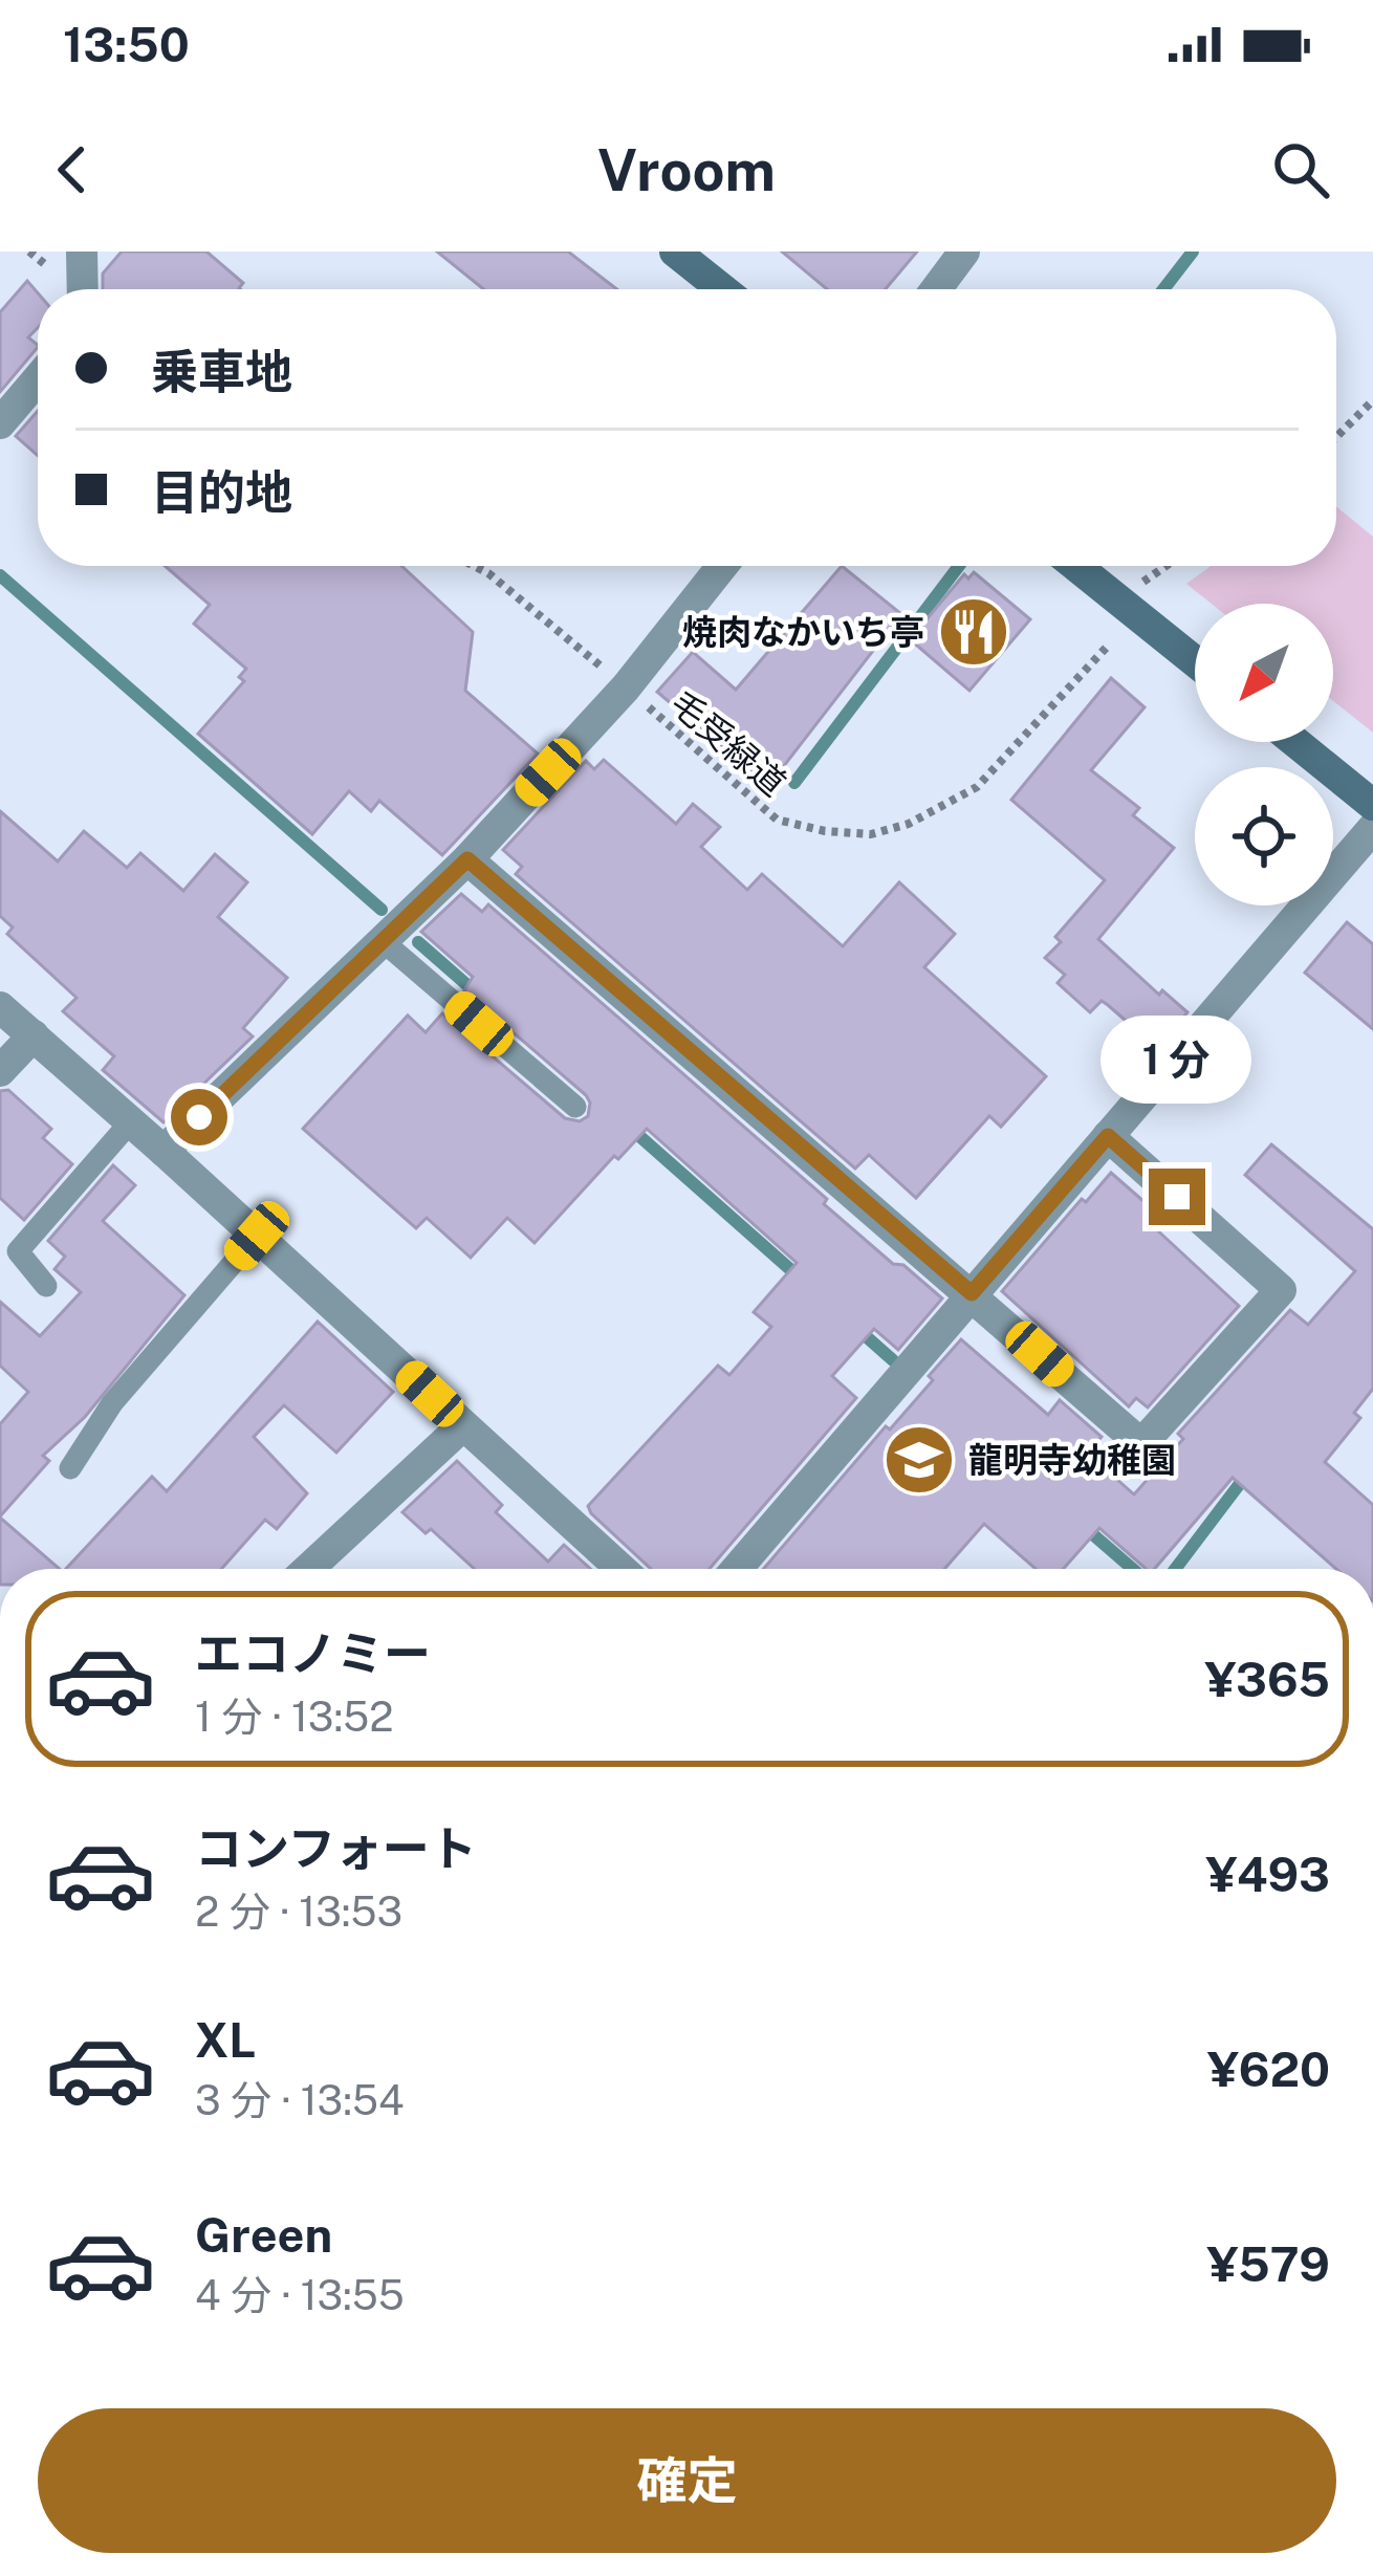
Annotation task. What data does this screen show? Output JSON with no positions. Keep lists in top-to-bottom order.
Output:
{
  "streets": {
    "path": ["毛受緑道"]
  },
  "places": {
    "restaurant": ["焼肉なかいち亭"],
    "school or university": ["龍明寺幼稚園"]
  },
  "north": "bottom left",
  "page": {
    "status": "13:50",
    "header": "Vroom",
    "banner": ["乗車地", "目的地"],
    "bubble": "1 分",
    "list": [
      {
        "name": "エコノミー",
        "note": "1 分 · 13:52",
        "value": "¥365"
      },
      {
        "name": "コンフォート",
        "note": "2 分 · 13:53",
        "value": "¥493"
      },
      {
        "name": "XL",
        "note": "3 分 · 13:54",
        "value": "¥620"
      },
      {
        "name": "Green",
        "note": "4 分 · 13:55",
        "value": "¥579"
      }
    ],
    "buttons": "確定"
  }
}
